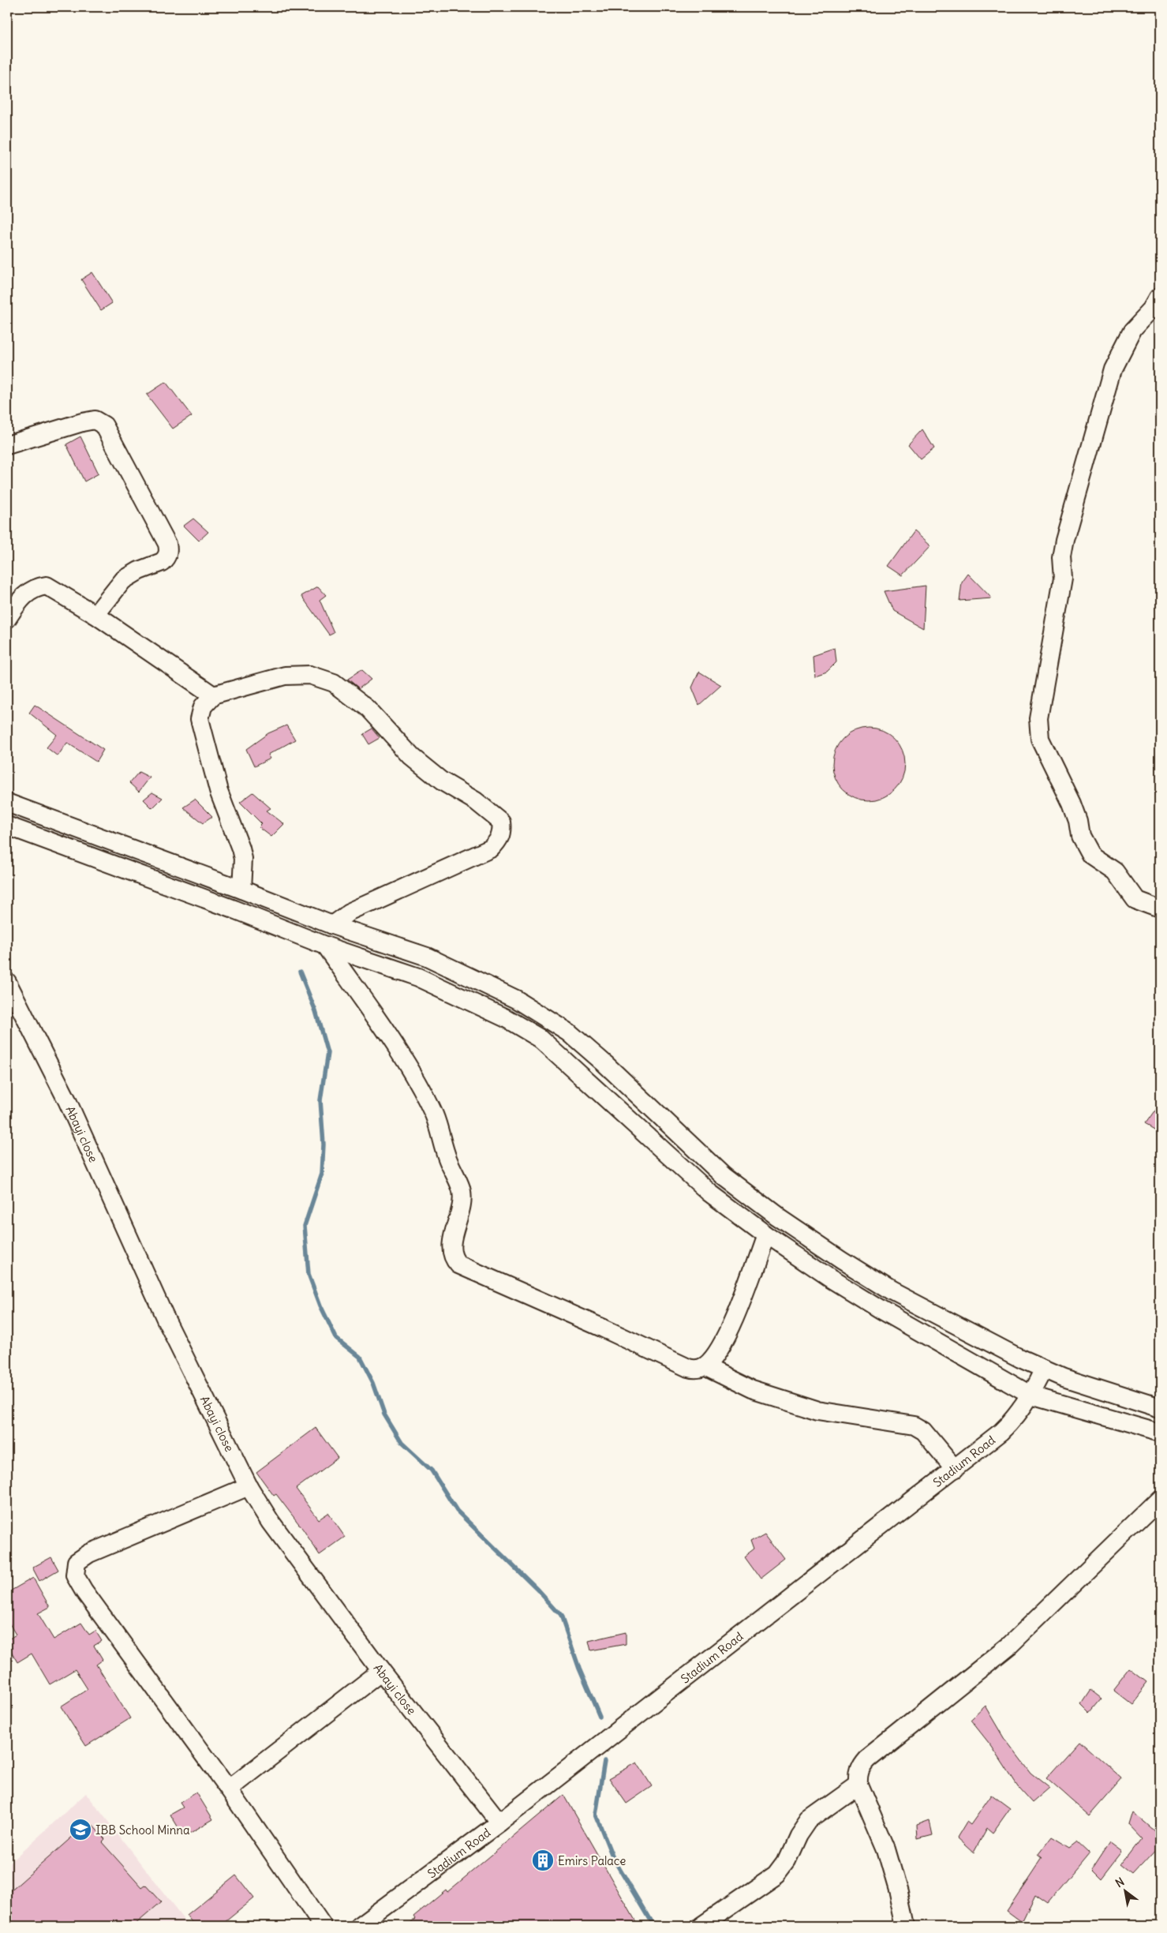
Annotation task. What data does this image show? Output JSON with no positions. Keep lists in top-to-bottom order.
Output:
{
  "streets": {
    "street": ["Abayi close", "Stadium Road"]
  },
  "crossings": [
    ["Abayi close", "Stadium Road"]
  ],
  "places": {
    "school or university": ["IBB School Minna"],
    "building": ["Emirs Palace"]
  },
  "north": "top left"
}
